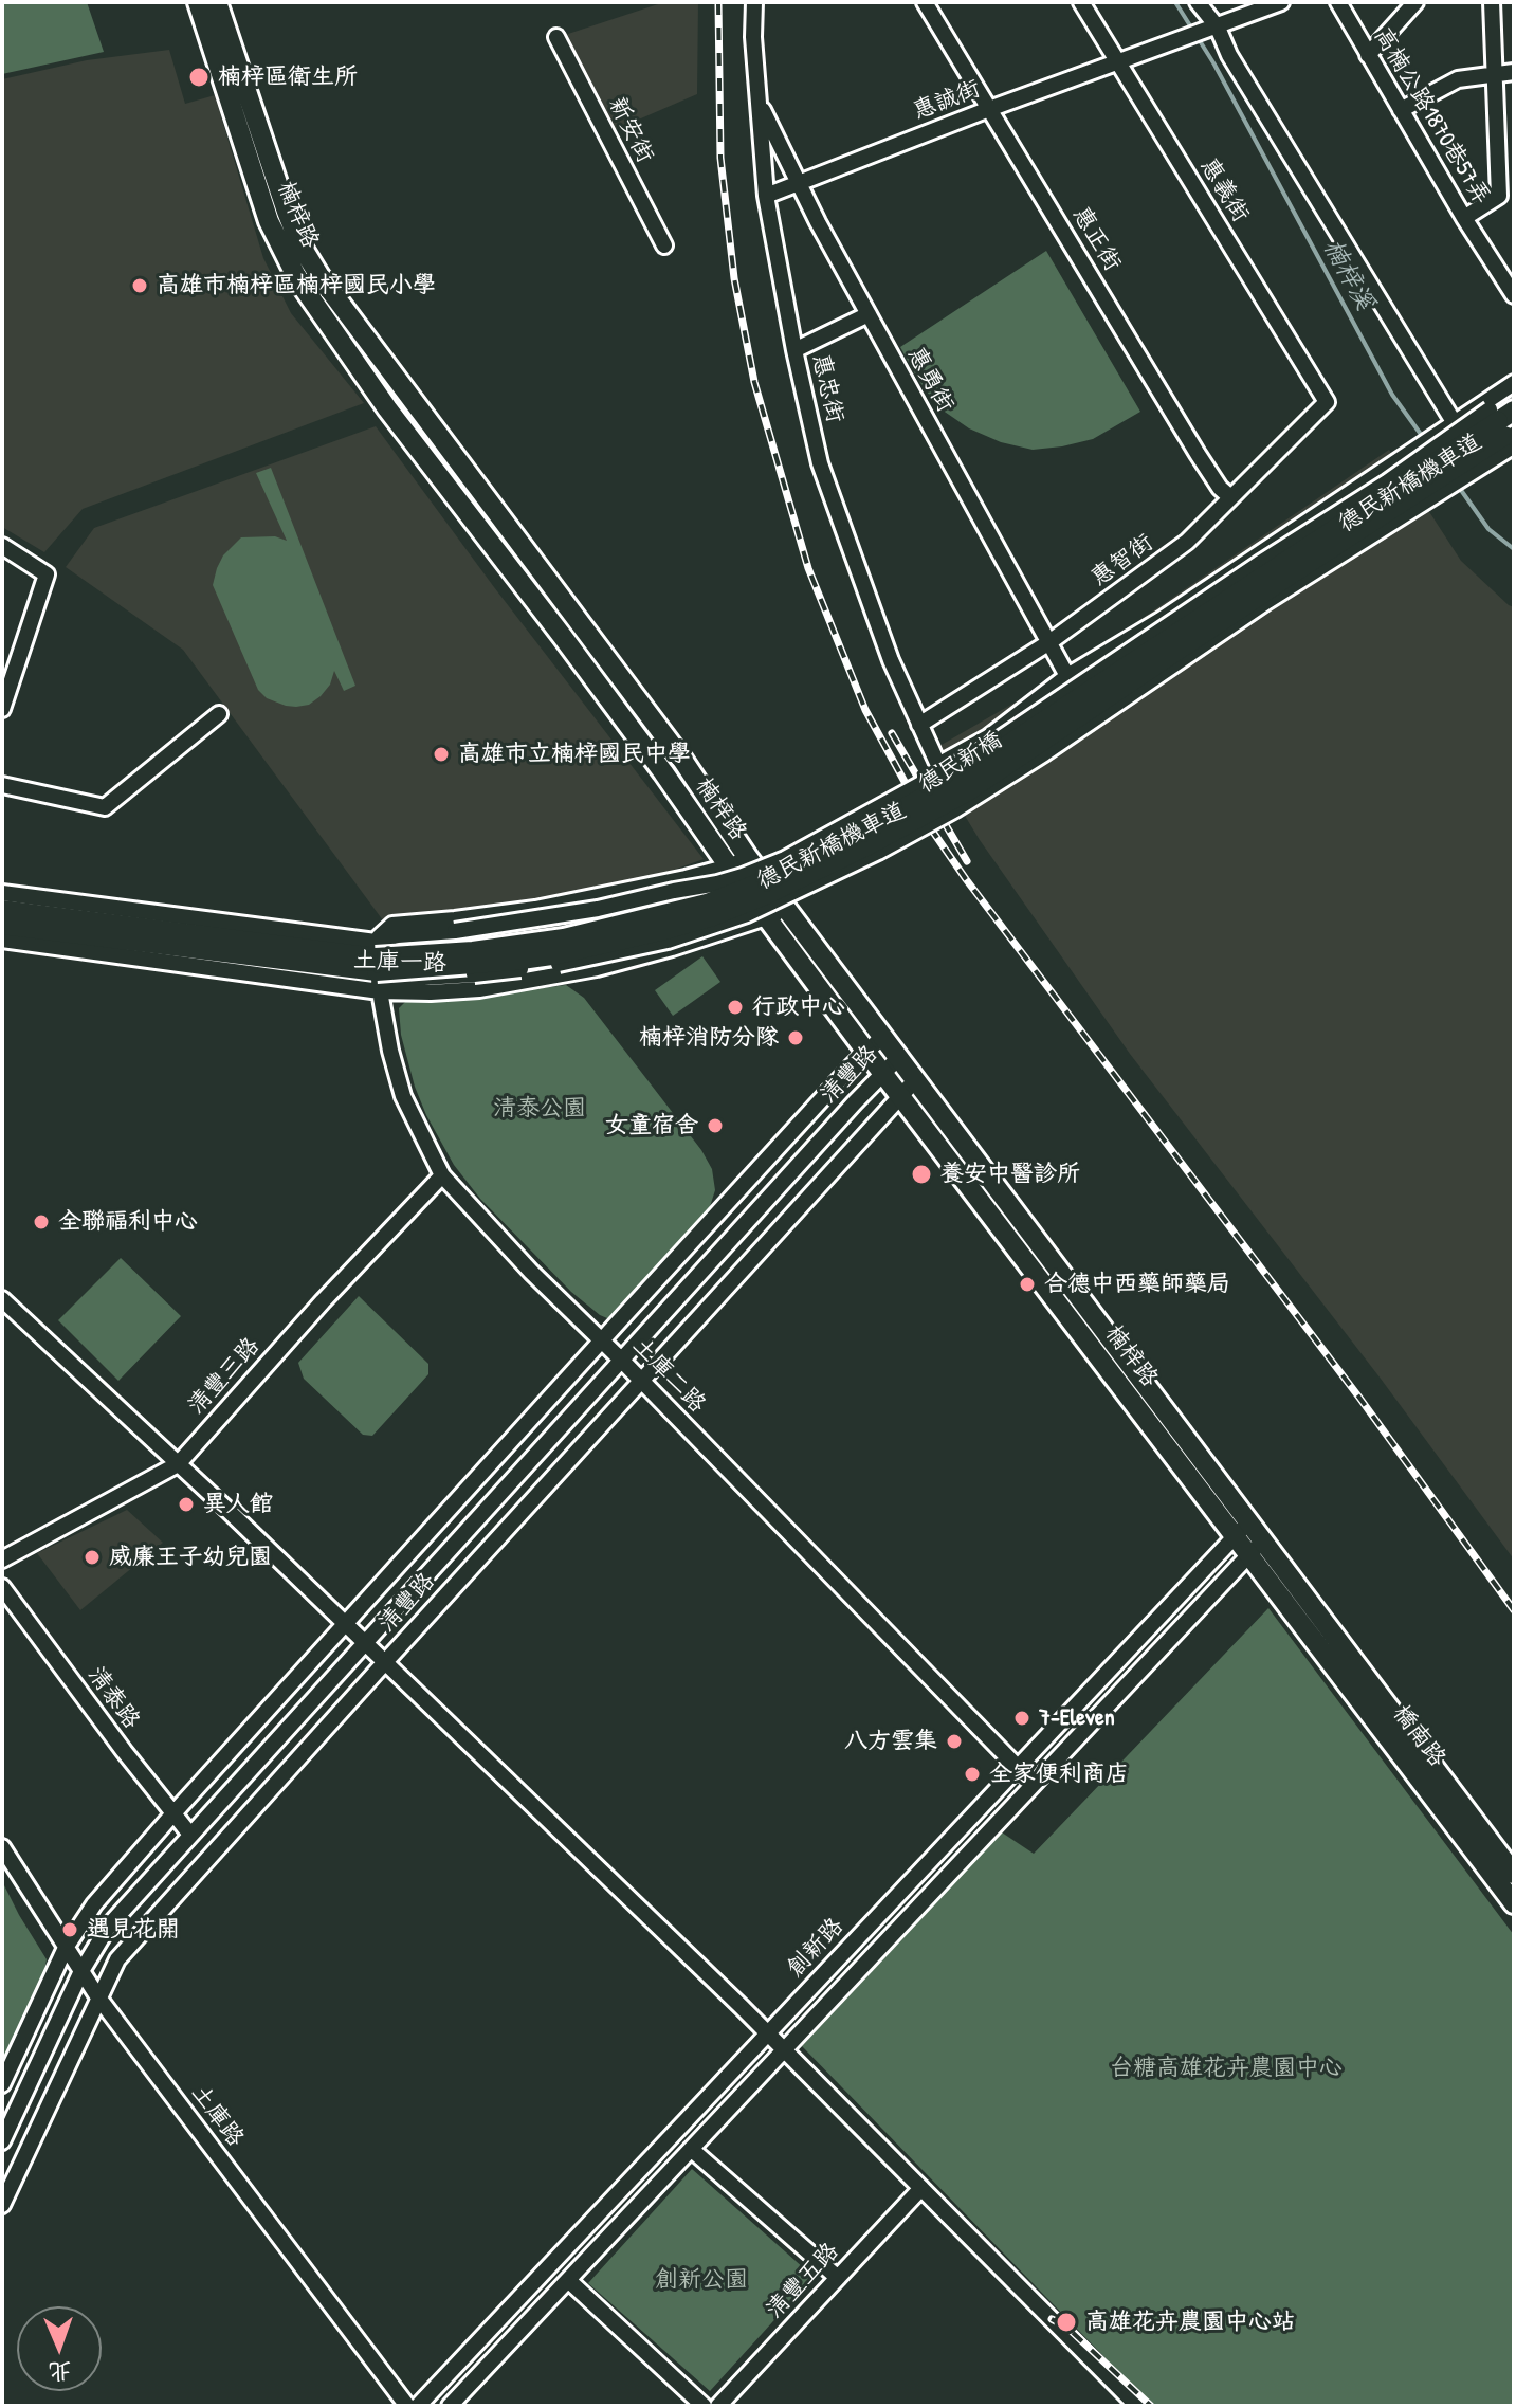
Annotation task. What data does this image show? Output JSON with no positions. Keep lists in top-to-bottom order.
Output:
{
  "streets": {
    "street": [
      "惠誠街",
      "高楠公路1870巷57弄",
      "新安街",
      "惠義街",
      "楠梓路",
      "惠正街",
      "惠勇街",
      "惠忠街",
      "德民新橋機車道",
      "惠智街",
      "德民新橋",
      "土庫一路",
      "清豐路",
      "土庫二路",
      "清豐三路",
      "清泰路",
      "橋南路",
      "創新路",
      "土庫路",
      "清豐五路"
    ]
  },
  "crossings": [
    ["惠誠街", "惠義街"],
    ["惠誠街", "惠正街"],
    ["惠誠街", "惠勇街"],
    ["惠誠街", "惠忠街"],
    ["惠義街", "惠智街"],
    ["楠梓路", "土庫一路"],
    ["楠梓路", "清豐路"],
    ["楠梓路", "橋南路"],
    ["楠梓路", "創新路"],
    ["惠正街", "惠智街"],
    ["惠勇街", "惠忠街"],
    ["惠勇街", "惠智街"],
    ["惠忠街", "惠智街"],
    ["德民新橋機車道", "德民新橋"],
    ["德民新橋機車道", "土庫一路"],
    ["德民新橋機車道", "土庫二路"],
    ["德民新橋", "土庫一路"],
    ["德民新橋", "土庫二路"],
    ["土庫一路", "土庫二路"],
    ["清豐路", "土庫二路"],
    ["清豐路", "清泰路"],
    ["清豐路", "土庫路"],
    ["土庫二路", "清豐三路"],
    ["土庫二路", "創新路"]
  ],
  "water": ["楠梓溪"],
  "parks": ["清泰公園", "台糖高雄花卉農園中心", "創新公園"],
  "places": [
    "楠梓區衛生所",
    "高雄市楠梓區楠梓國民小學",
    "高雄市立楠梓國民中學",
    "行政中心",
    "楠梓消防分隊",
    "女童宿舍",
    "養安中醫診所",
    "全聯福利中心",
    "合德中西藥師藥局",
    "異人館",
    "威廉王子幼兒園",
    "7-Eleven",
    "八方雲集",
    "全家便利商店",
    "遇見花開",
    "高雄花卉農園中心站"
  ],
  "north": "bottom"
}
